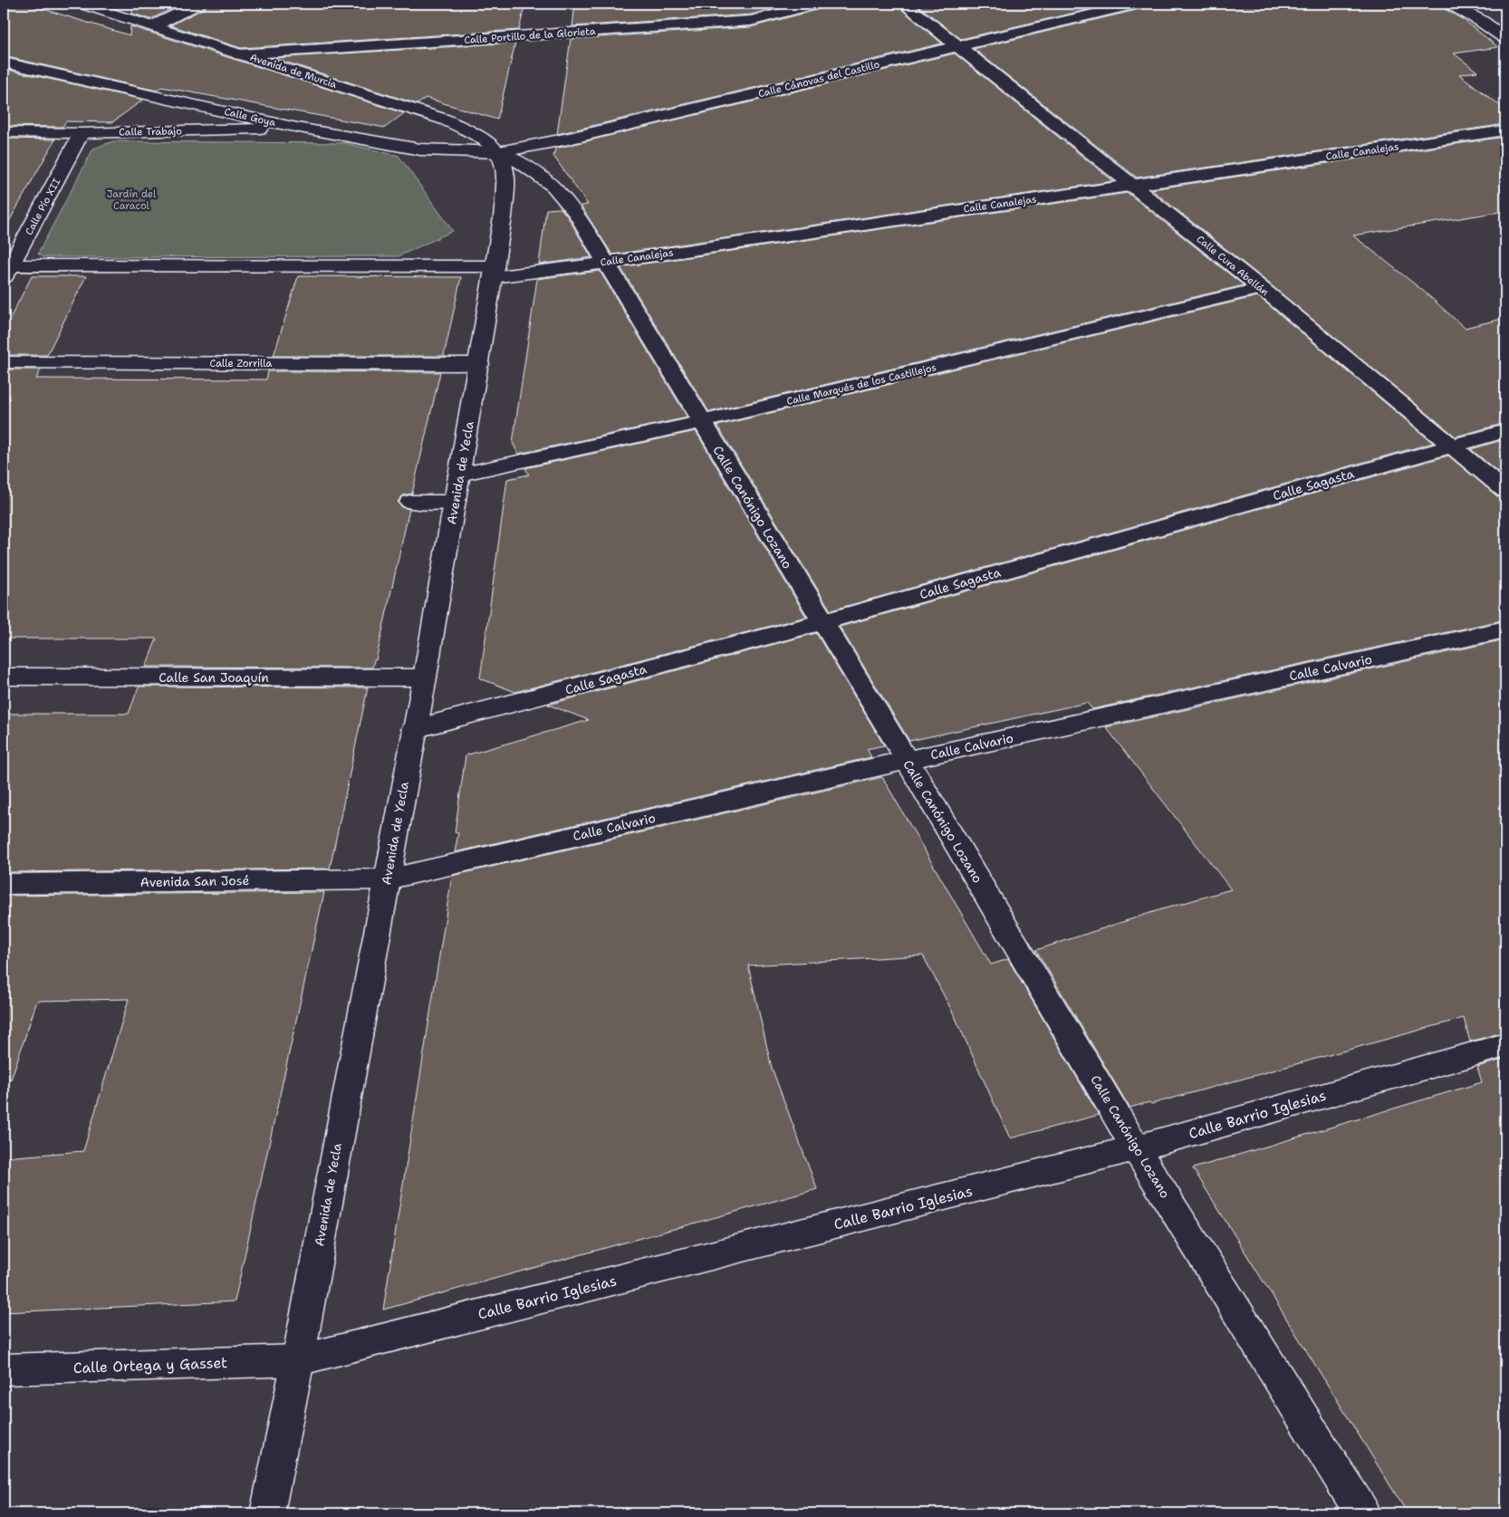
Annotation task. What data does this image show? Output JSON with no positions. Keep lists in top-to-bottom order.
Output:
{
  "streets": {
    "street": [
      "Calle Portillo de la Glorieta",
      "Avenida de Murcia",
      "Calle Cánovas del Castillo",
      "Calle Goya",
      "Calle Trabajo",
      "Calle Canalejas",
      "Calle Pío XII",
      "Calle Cura Abellán",
      "Calle Zorrilla",
      "Calle Marqués de los Castillejos",
      "Avenida de Yecla",
      "Calle Sagasta",
      "Calle Canónigo Lozano",
      "Calle Calvario",
      "Calle San Joaquín",
      "Avenida San José",
      "Calle Barrio Iglesias",
      "Calle Ortega y Gasset"
    ]
  },
  "crossings": [
    ["Calle Portillo de la Glorieta", "Avenida de Murcia"],
    ["Avenida de Murcia", "Calle Cánovas del Castillo"],
    ["Avenida de Murcia", "Calle Goya"],
    ["Avenida de Murcia", "Avenida de Yecla"],
    ["Avenida de Murcia", "Calle Canónigo Lozano"],
    ["Calle Cánovas del Castillo", "Calle Goya"],
    ["Calle Cánovas del Castillo", "Calle Cura Abellán"],
    ["Calle Cánovas del Castillo", "Avenida de Yecla"],
    ["Calle Cánovas del Castillo", "Calle Canónigo Lozano"],
    ["Calle Goya", "Calle Trabajo"],
    ["Calle Goya", "Avenida de Yecla"],
    ["Calle Goya", "Calle Canónigo Lozano"],
    ["Calle Trabajo", "Calle Pío XII"],
    ["Calle Canalejas", "Calle Pío XII"],
    ["Calle Canalejas", "Calle Cura Abellán"],
    ["Calle Canalejas", "Avenida de Yecla"],
    ["Calle Canalejas", "Calle Canónigo Lozano"],
    ["Calle Cura Abellán", "Calle Marqués de los Castillejos"],
    ["Calle Cura Abellán", "Calle Sagasta"],
    ["Calle Zorrilla", "Avenida de Yecla"],
    ["Calle Marqués de los Castillejos", "Avenida de Yecla"],
    ["Calle Marqués de los Castillejos", "Calle Canónigo Lozano"],
    ["Avenida de Yecla", "Calle Sagasta"],
    ["Avenida de Yecla", "Calle Canónigo Lozano"],
    ["Avenida de Yecla", "Calle Calvario"],
    ["Avenida de Yecla", "Calle San Joaquín"],
    ["Avenida de Yecla", "Avenida San José"],
    ["Avenida de Yecla", "Calle Barrio Iglesias"],
    ["Avenida de Yecla", "Calle Ortega y Gasset"],
    ["Calle Sagasta", "Calle Canónigo Lozano"],
    ["Calle Canónigo Lozano", "Calle Calvario"],
    ["Calle Canónigo Lozano", "Calle Barrio Iglesias"],
    ["Calle Calvario", "Avenida San José"],
    ["Calle Barrio Iglesias", "Calle Ortega y Gasset"]
  ],
  "parks": ["Jardín del Caracol"]
}
